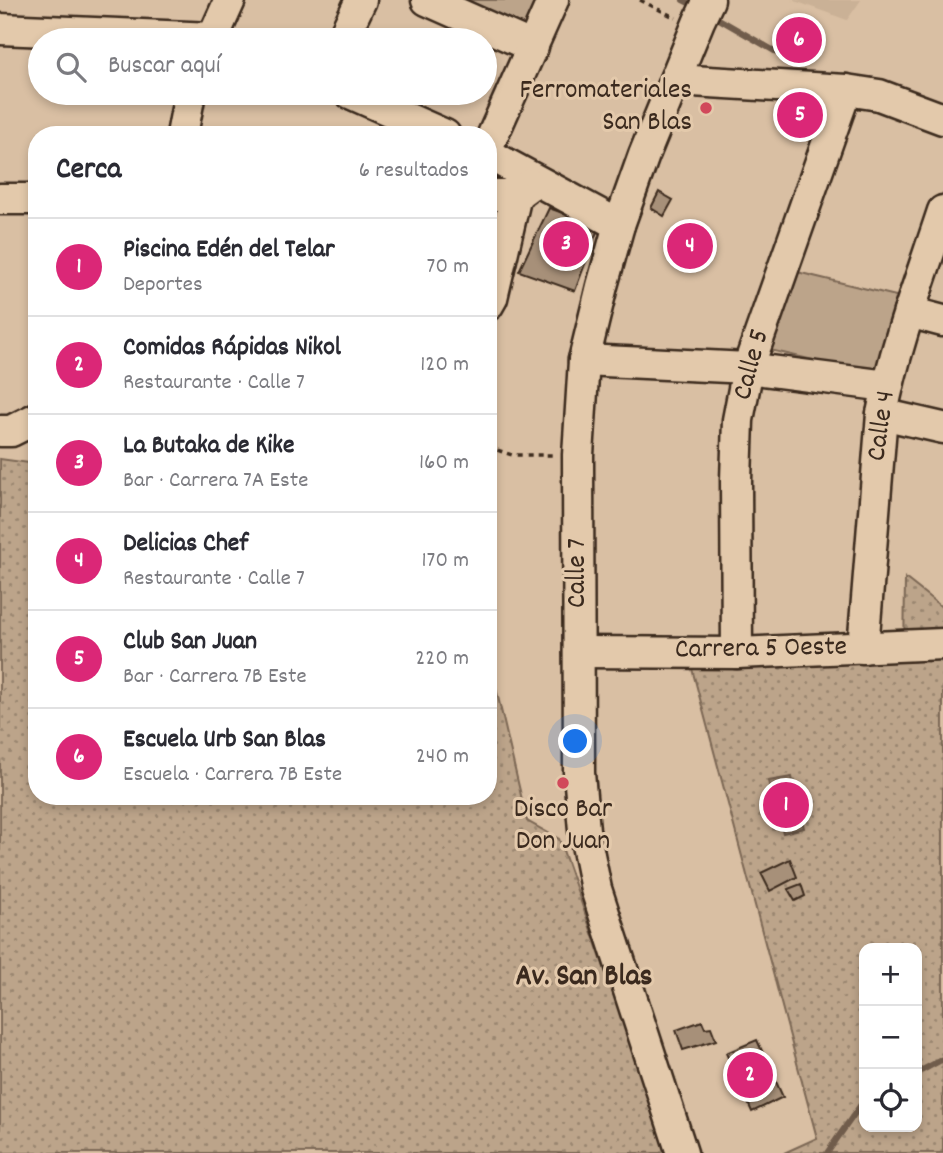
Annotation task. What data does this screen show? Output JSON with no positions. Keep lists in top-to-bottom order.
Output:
{
  "streets": {
    "street": [
      "Calle 5",
      "Calle 4",
      "Calle 7",
      "Carrera 5 Oeste"
    ]
  },
  "crossings": [
    ["Calle 5", "Carrera 5 Oeste"],
    ["Calle 4", "Carrera 5 Oeste"],
    ["Calle 7", "Carrera 5 Oeste"]
  ],
  "districts": ["Av. San Blas"],
  "places": ["Ferromateriales San Blas", "Disco Bar Don Juan"],
  "page": {
    "pins": [
      "6",
      "5",
      "3",
      "4",
      "1",
      "2"
    ],
    "search": "Buscar aquí",
    "heading": ["Cerca", "6 resultados"],
    "list": [
      {
        "mark": "1",
        "name": "Piscina Edén del Telar",
        "note": "Deportes",
        "value": "70 m"
      },
      {
        "mark": "2",
        "name": "Comidas Rápidas Nikol",
        "note": "Restaurante · Calle 7",
        "value": "120 m"
      },
      {
        "mark": "3",
        "name": "La Butaka de Kike",
        "note": "Bar · Carrera 7A Este",
        "value": "160 m"
      },
      {
        "mark": "4",
        "name": "Delicias Chef",
        "note": "Restaurante · Calle 7",
        "value": "170 m"
      },
      {
        "mark": "5",
        "name": "Club San Juan",
        "note": "Bar · Carrera 7B Este",
        "value": "220 m"
      },
      {
        "mark": "6",
        "name": "Escuela Urb San Blas",
        "note": "Escuela · Carrera 7B Este",
        "value": "240 m"
      }
    ],
    "map_buttons": ["+", "−"]
  }
}
